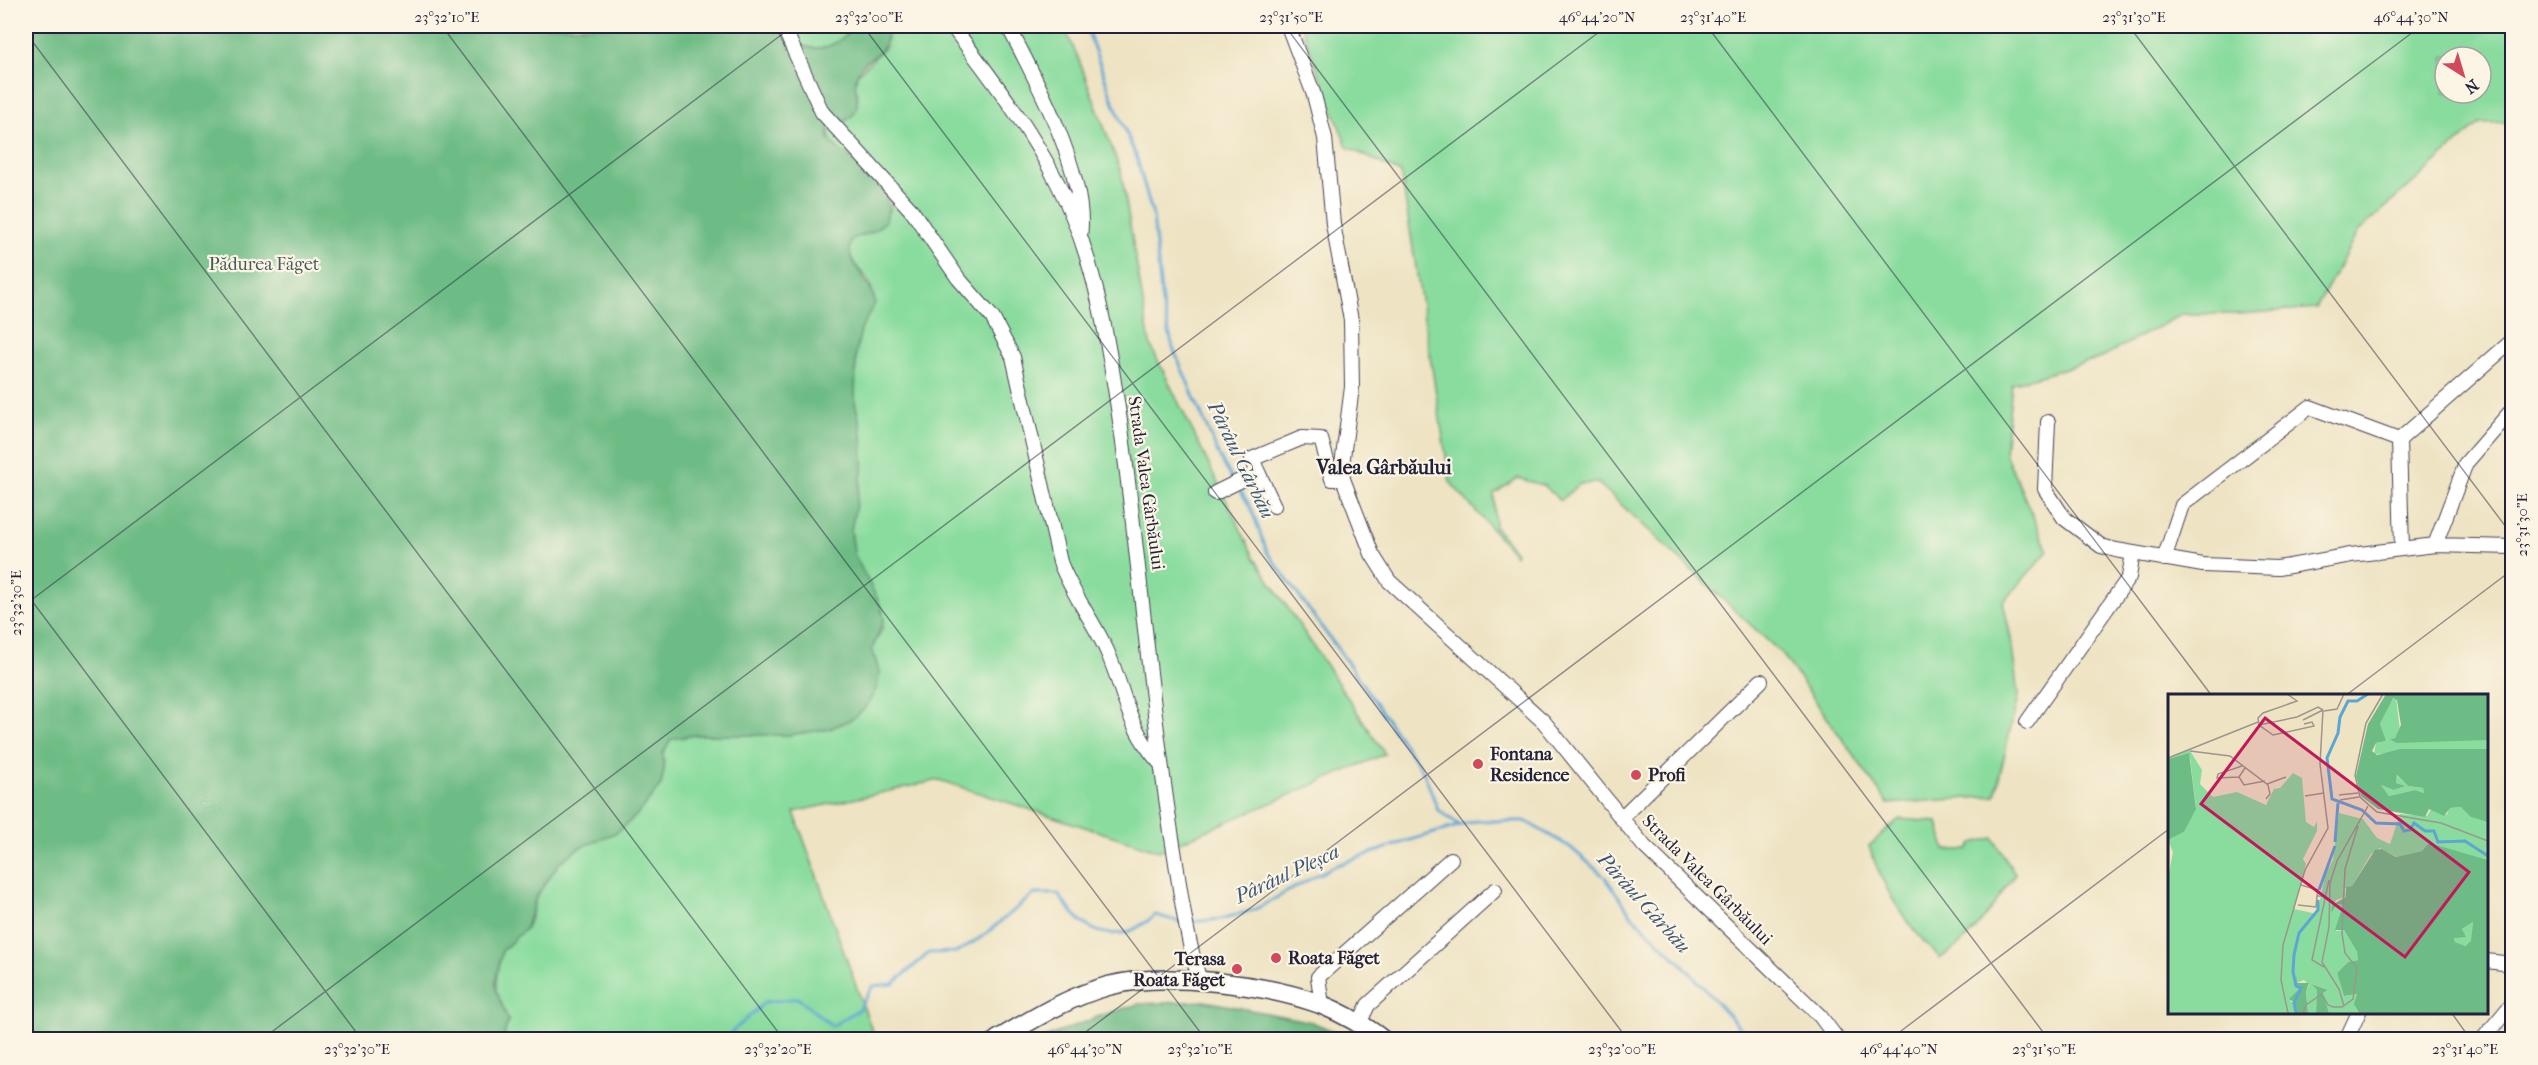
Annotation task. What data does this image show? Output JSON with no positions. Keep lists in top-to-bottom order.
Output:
{
  "streets": {
    "street": ["Strada Valea Gârbăului"]
  },
  "districts": ["Valea Gârbăului"],
  "water": ["Pârâul Gârbău", "Pârâul Pleșca"],
  "parks": ["Pădurea Făget"],
  "places": [
    "Fontana Residence",
    "Profi",
    "Roata Făget",
    "Terasa Roata Făget"
  ],
  "north": "bottom right",
  "coordinates": [
    "23°32'10\"E",
    "23°32'00\"E",
    "23°31'50\"E",
    "46°44'20\"N",
    "23°31'40\"E",
    "23°31'30\"E",
    "46°44'30\"N",
    "23°32'30\"E",
    "23°32'20\"E",
    "46°44'40\"N"
  ]
}
